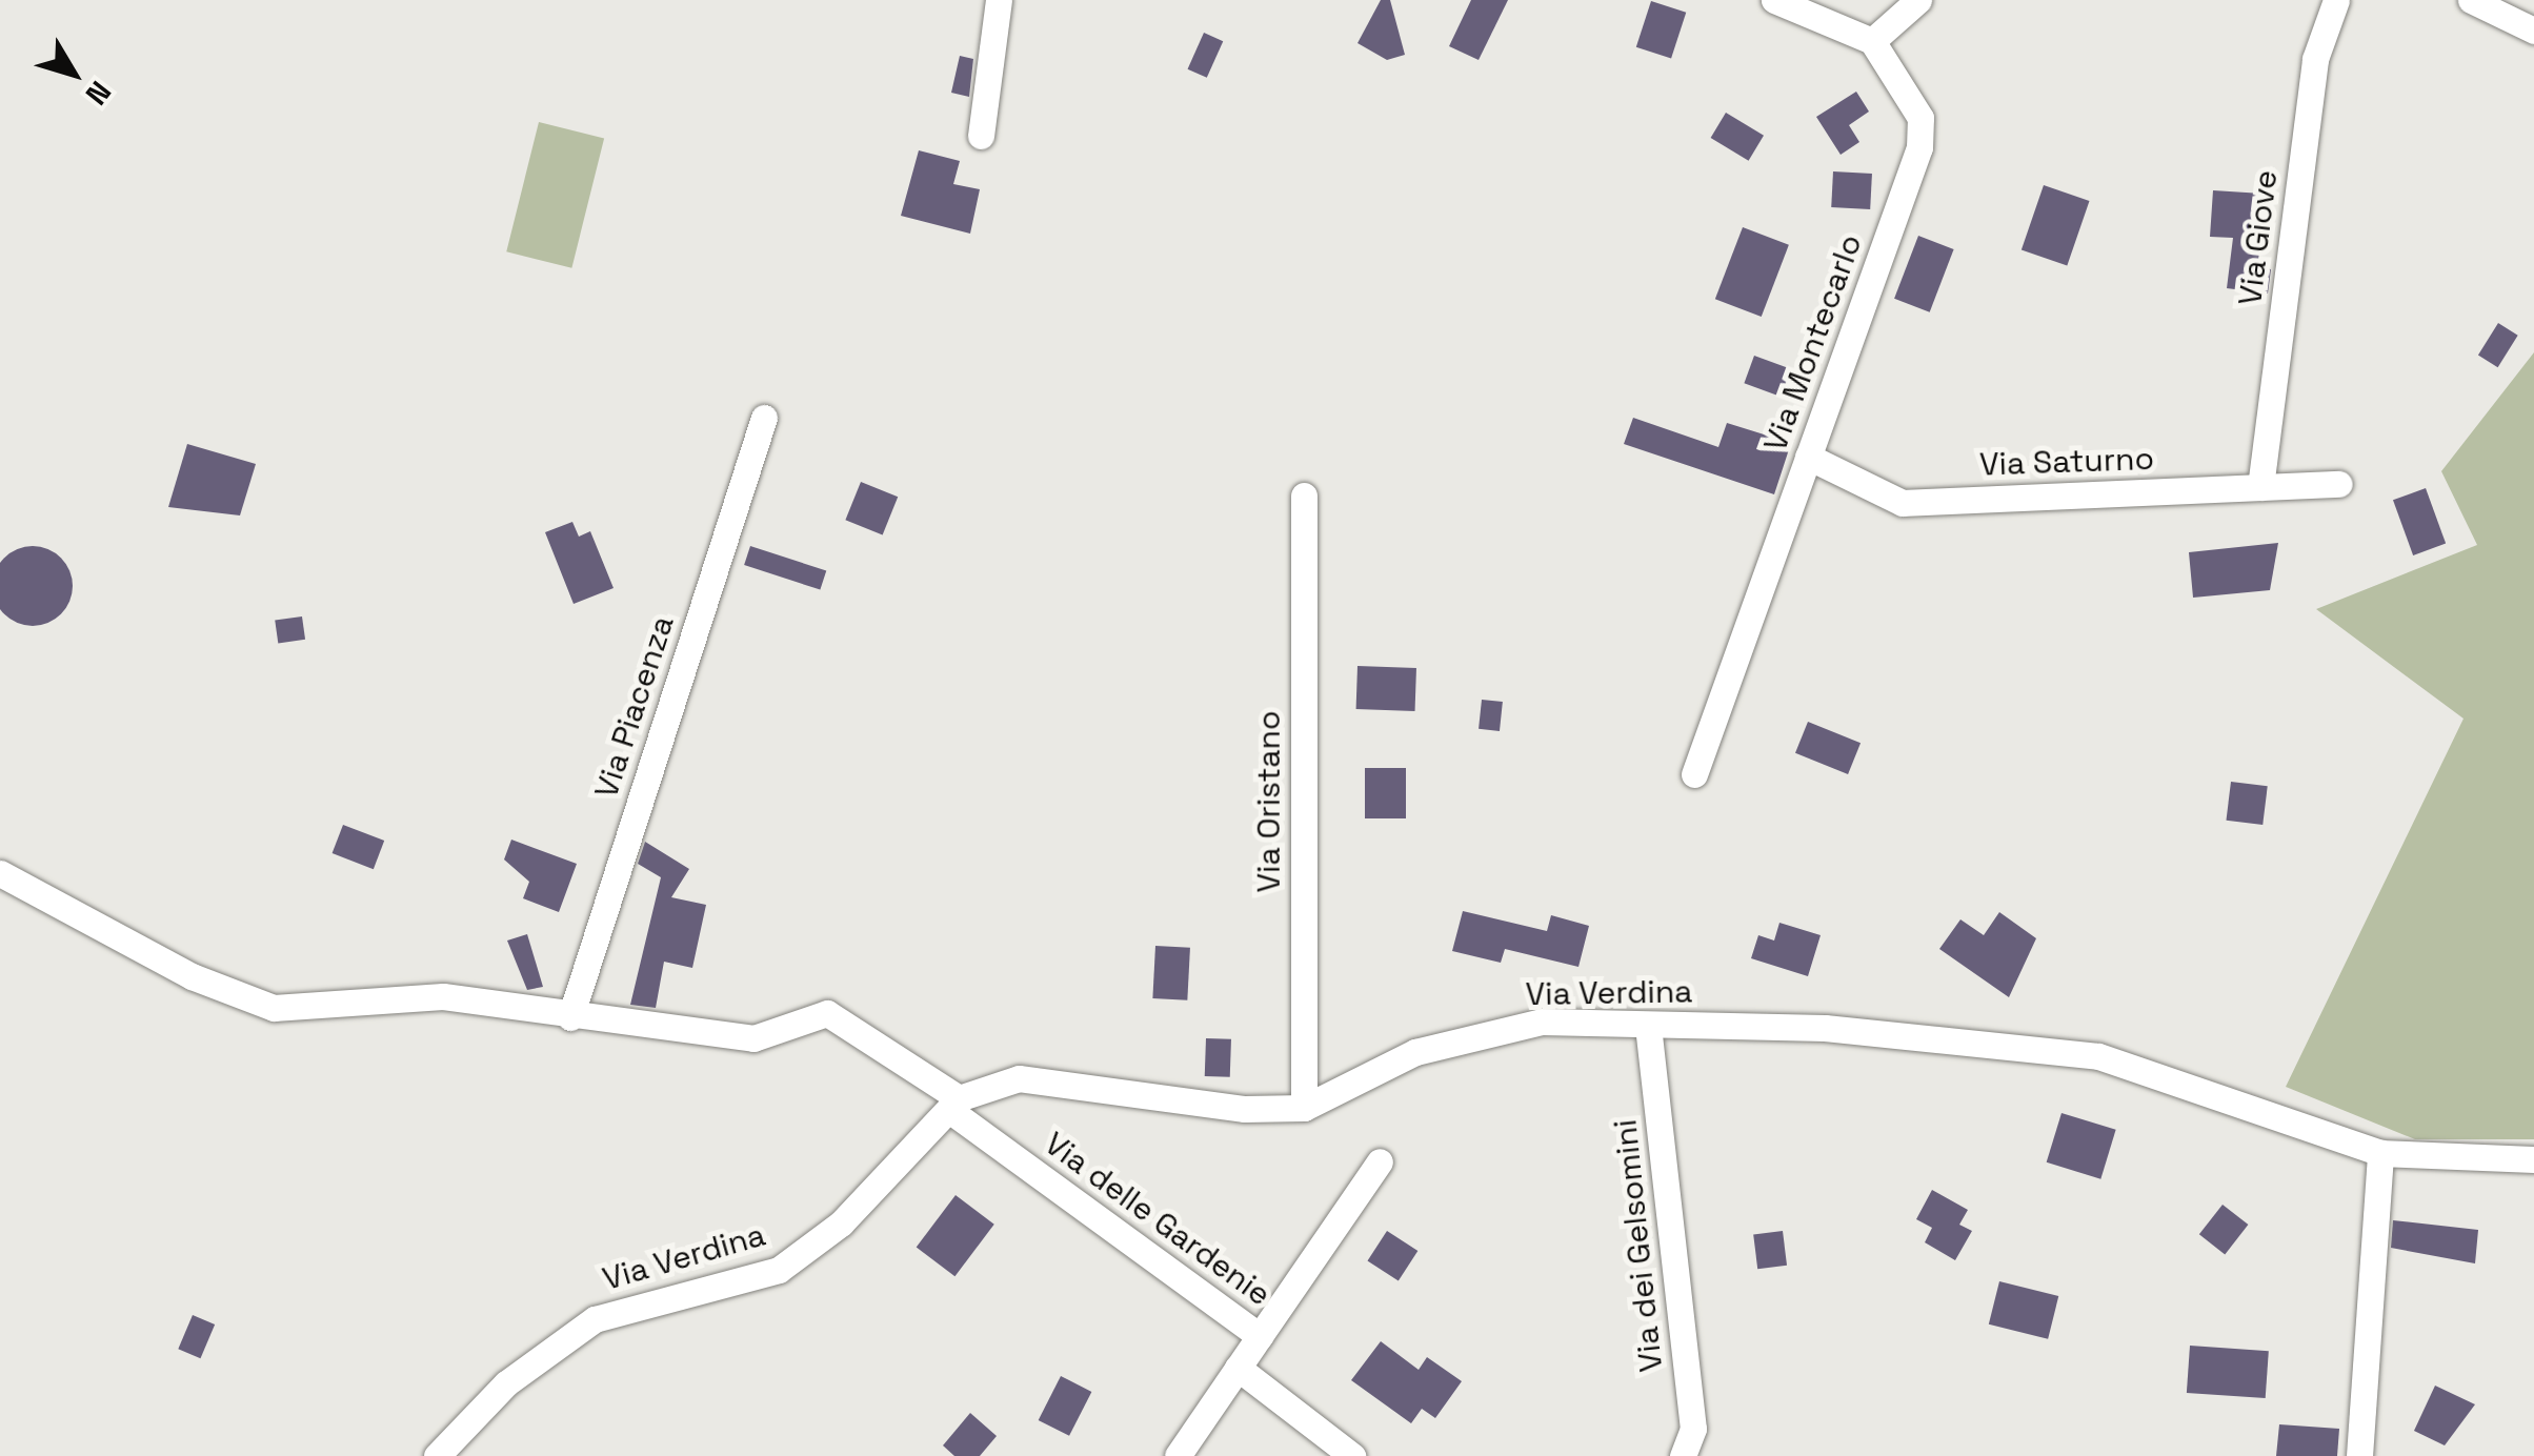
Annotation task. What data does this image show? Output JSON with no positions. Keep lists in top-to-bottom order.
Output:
{
  "streets": {
    "street": [
      "Via Giove",
      "Via Montecarlo",
      "Via Saturno",
      "Via Piacenza",
      "Via Oristano",
      "Via Verdina",
      "Via delle Gardenie",
      "Via dei Gelsomini"
    ]
  },
  "crossings": [
    ["Via Giove", "Via Saturno"],
    ["Via Montecarlo", "Via Saturno"],
    ["Via Piacenza", "Via delle Gardenie"],
    ["Via Oristano", "Via Verdina"],
    ["Via Verdina", "Via delle Gardenie"],
    ["Via Verdina", "Via dei Gelsomini"]
  ],
  "north": "bottom right"
}
